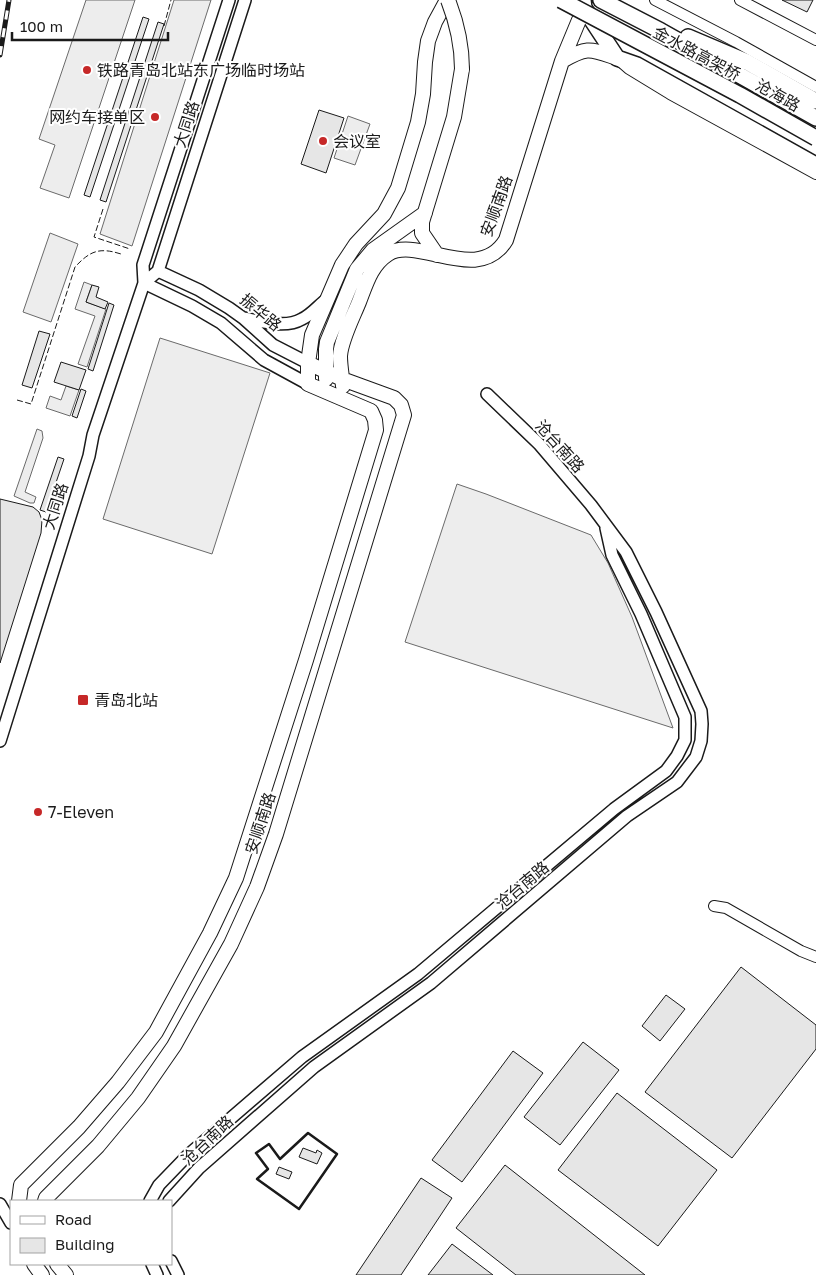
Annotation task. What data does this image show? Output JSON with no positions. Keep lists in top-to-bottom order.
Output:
{
  "streets": {
    "main road": [
      "金水路高架桥",
      "沧海路",
      "安顺南路",
      "振华路"
    ],
    "street": ["大同路", "沧台南路"]
  },
  "crossings": [
    ["金水路高架桥", "沧海路"],
    ["沧海路", "安顺南路"],
    ["大同路", "振华路"],
    ["安顺南路", "振华路"]
  ],
  "places": {
    "other": [
      "铁路青岛北站东广场临时场站",
      "网约车接单区",
      "会议室",
      "7-Eleven"
    ],
    "transit": ["青岛北站"]
  },
  "legend": ["Road", "Building"],
  "scale_bar": "100 m"
}
